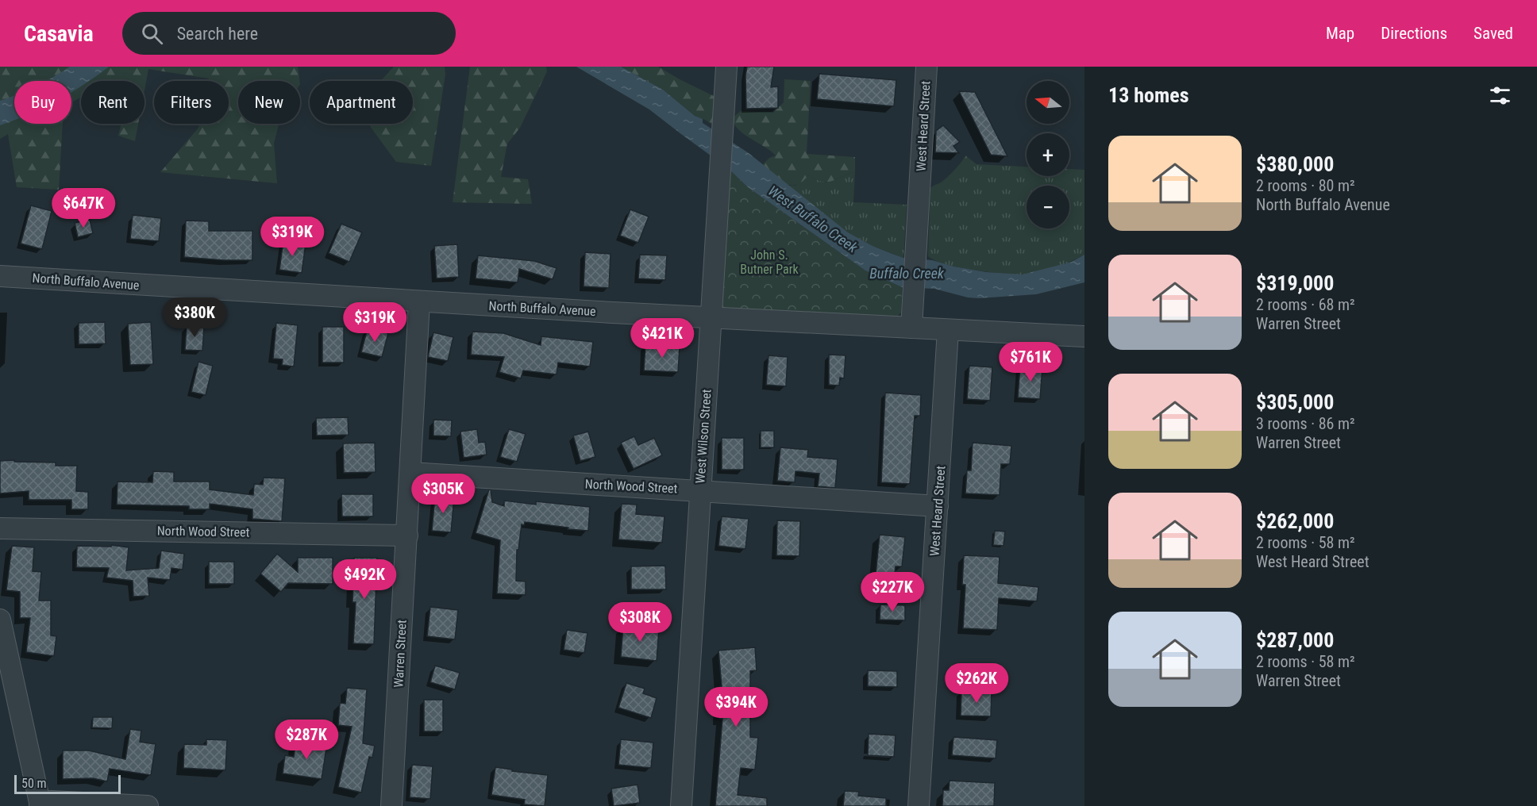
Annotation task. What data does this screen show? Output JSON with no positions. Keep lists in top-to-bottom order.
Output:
{
  "streets": {
    "street": [
      "West Heard Street",
      "North Buffalo Avenue",
      "West Wilson Street",
      "North Wood Street",
      "Warren Street"
    ]
  },
  "crossings": [
    ["West Heard Street", "North Buffalo Avenue"],
    ["West Heard Street", "North Wood Street"],
    ["North Buffalo Avenue", "West Wilson Street"],
    ["North Buffalo Avenue", "Warren Street"],
    ["West Wilson Street", "North Wood Street"],
    ["North Wood Street", "Warren Street"]
  ],
  "water": ["West Buffalo Creek", "Buffalo Creek"],
  "parks": ["John S. Butner Park"],
  "scale_bar": "50 m",
  "north": "left",
  "page": {
    "header": "Casavia",
    "search": "Search here",
    "nav": ["Map", "Directions", "Saved"],
    "heading": "13 homes",
    "map_buttons": ["+", "−"],
    "chip": [
      "Buy",
      "Rent",
      "Filters",
      "New",
      "Apartment"
    ],
    "list": [
      {
        "name": "$380,000",
        "note": "2 rooms · 80 m² · North Buffalo Avenue"
      },
      {
        "name": "$319,000",
        "note": "2 rooms · 68 m² · Warren Street"
      },
      {
        "name": "$305,000",
        "note": "3 rooms · 86 m² · Warren Street"
      },
      {
        "name": "$262,000",
        "note": "2 rooms · 58 m² · West Heard Street"
      },
      {
        "name": "$287,000",
        "note": "2 rooms · 58 m² · Warren Street"
      }
    ],
    "price": [
      "$647K",
      "$319K",
      "$380K",
      "$319K",
      "$421K",
      "$761K",
      "$305K",
      "$492K",
      "$227K",
      "$308K",
      "$262K",
      "$394K",
      "$287K"
    ],
    "scale": "50 m"
  }
}
